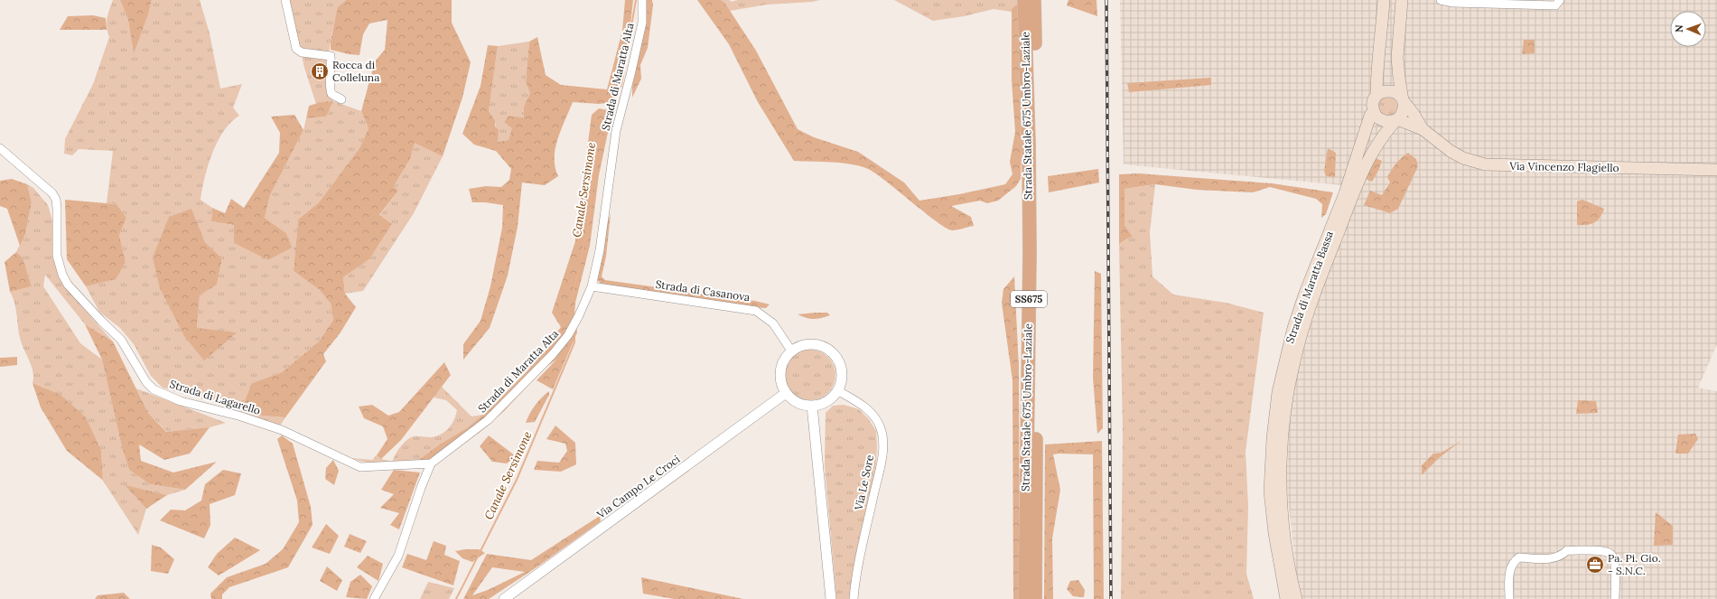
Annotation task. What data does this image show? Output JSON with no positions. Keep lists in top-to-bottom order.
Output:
{
  "streets": {
    "highway": ["Strada Statale 675 Umbro-Laziale", "SS675"],
    "main road": ["Via Vincenzo Flagiello", "Strada di Maratta Bassa"],
    "street": [
      "Strada di Maratta Alta",
      "Strada di Casanova",
      "Strada di Lagarello",
      "Via Le Sore",
      "Via Campo Le Croci"
    ]
  },
  "crossings": [
    ["Strada di Maratta Alta", "Strada di Casanova"],
    ["Strada di Maratta Alta", "Strada di Lagarello"],
    ["Via Vincenzo Flagiello", "Strada di Maratta Bassa"],
    ["Strada di Casanova", "Via Le Sore"],
    ["Strada di Casanova", "Via Campo Le Croci"],
    ["Via Le Sore", "Via Campo Le Croci"]
  ],
  "water": ["Canale Sersimone"],
  "places": {
    "building": ["Rocca di Colleluna"],
    "office": ["Pa. Pi. Gio. - S.N.C."]
  },
  "north": "left"
}
